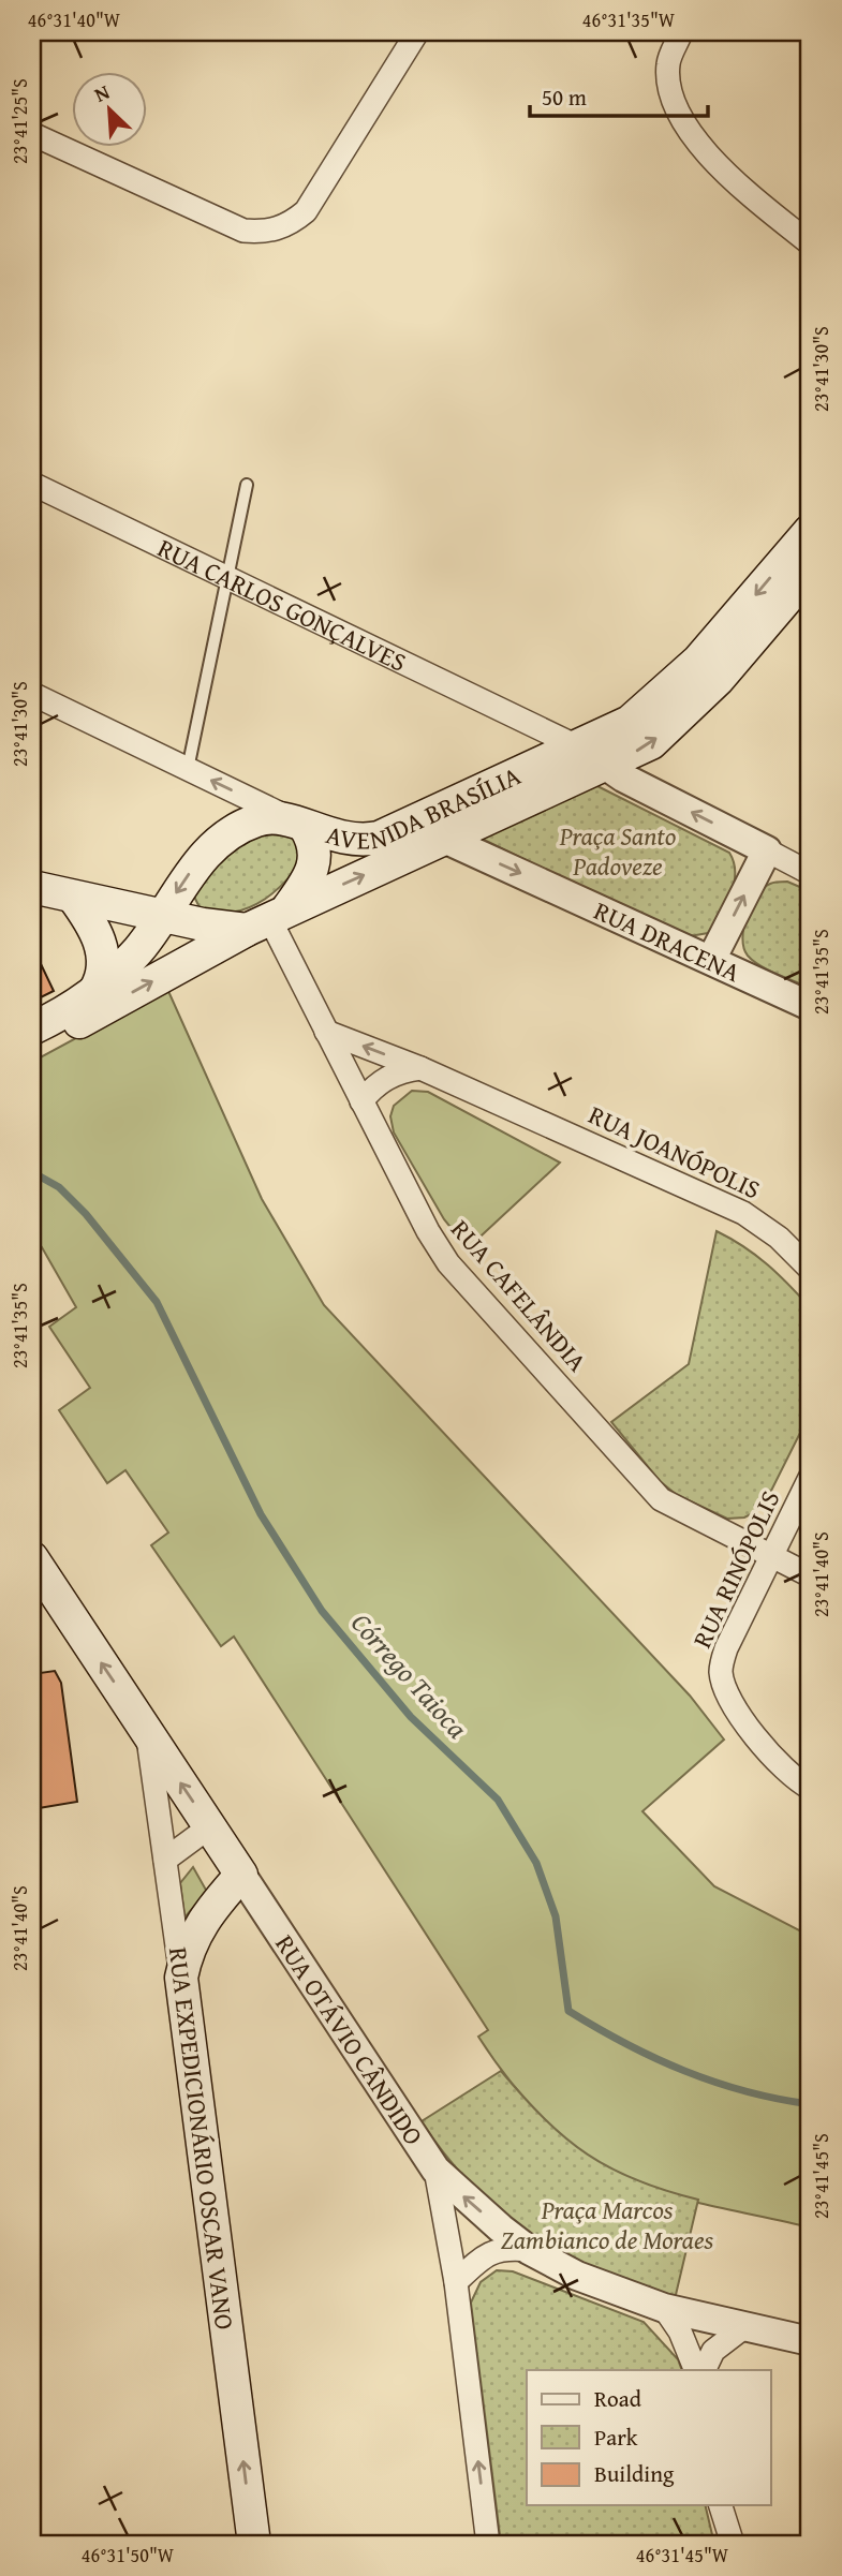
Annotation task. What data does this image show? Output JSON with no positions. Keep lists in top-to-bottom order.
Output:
{
  "streets": {
    "main road": ["AVENIDA BRASÍLIA", "RUA OTÁVIO CÂNDIDO", "RUA EXPEDICIONÁRIO OSCAR VANO"],
    "street": [
      "RUA CARLOS GONÇALVES",
      "RUA DRACENA",
      "RUA JOANÓPOLIS",
      "RUA CAFELÂNDIA",
      "RUA RINÓPOLIS"
    ]
  },
  "crossings": [
    ["RUA CARLOS GONÇALVES", "AVENIDA BRASÍLIA"],
    ["AVENIDA BRASÍLIA", "RUA DRACENA"],
    ["AVENIDA BRASÍLIA", "RUA CAFELÂNDIA"],
    ["RUA JOANÓPOLIS", "RUA CAFELÂNDIA"],
    ["RUA CAFELÂNDIA", "RUA RINÓPOLIS"],
    ["RUA OTÁVIO CÂNDIDO", "RUA EXPEDICIONÁRIO OSCAR VANO"]
  ],
  "one_way": ["RUA DRACENA", "RUA OTÁVIO CÂNDIDO"],
  "water": ["Córrego Taioca"],
  "parks": ["Praça Santo Padoveze", "Praça Marcos Zambianco de Moraes"],
  "legend": ["Road", "Park", "Building"],
  "scale_bar": "50 m",
  "north": "top left",
  "coordinates": [
    "46°31'40\"W",
    "46°31'35\"W",
    "23°41'25\"S",
    "23°41'30\"S",
    "23°41'35\"S",
    "23°41'40\"S",
    "23°41'45\"S",
    "46°31'50\"W",
    "46°31'45\"W"
  ]
}
